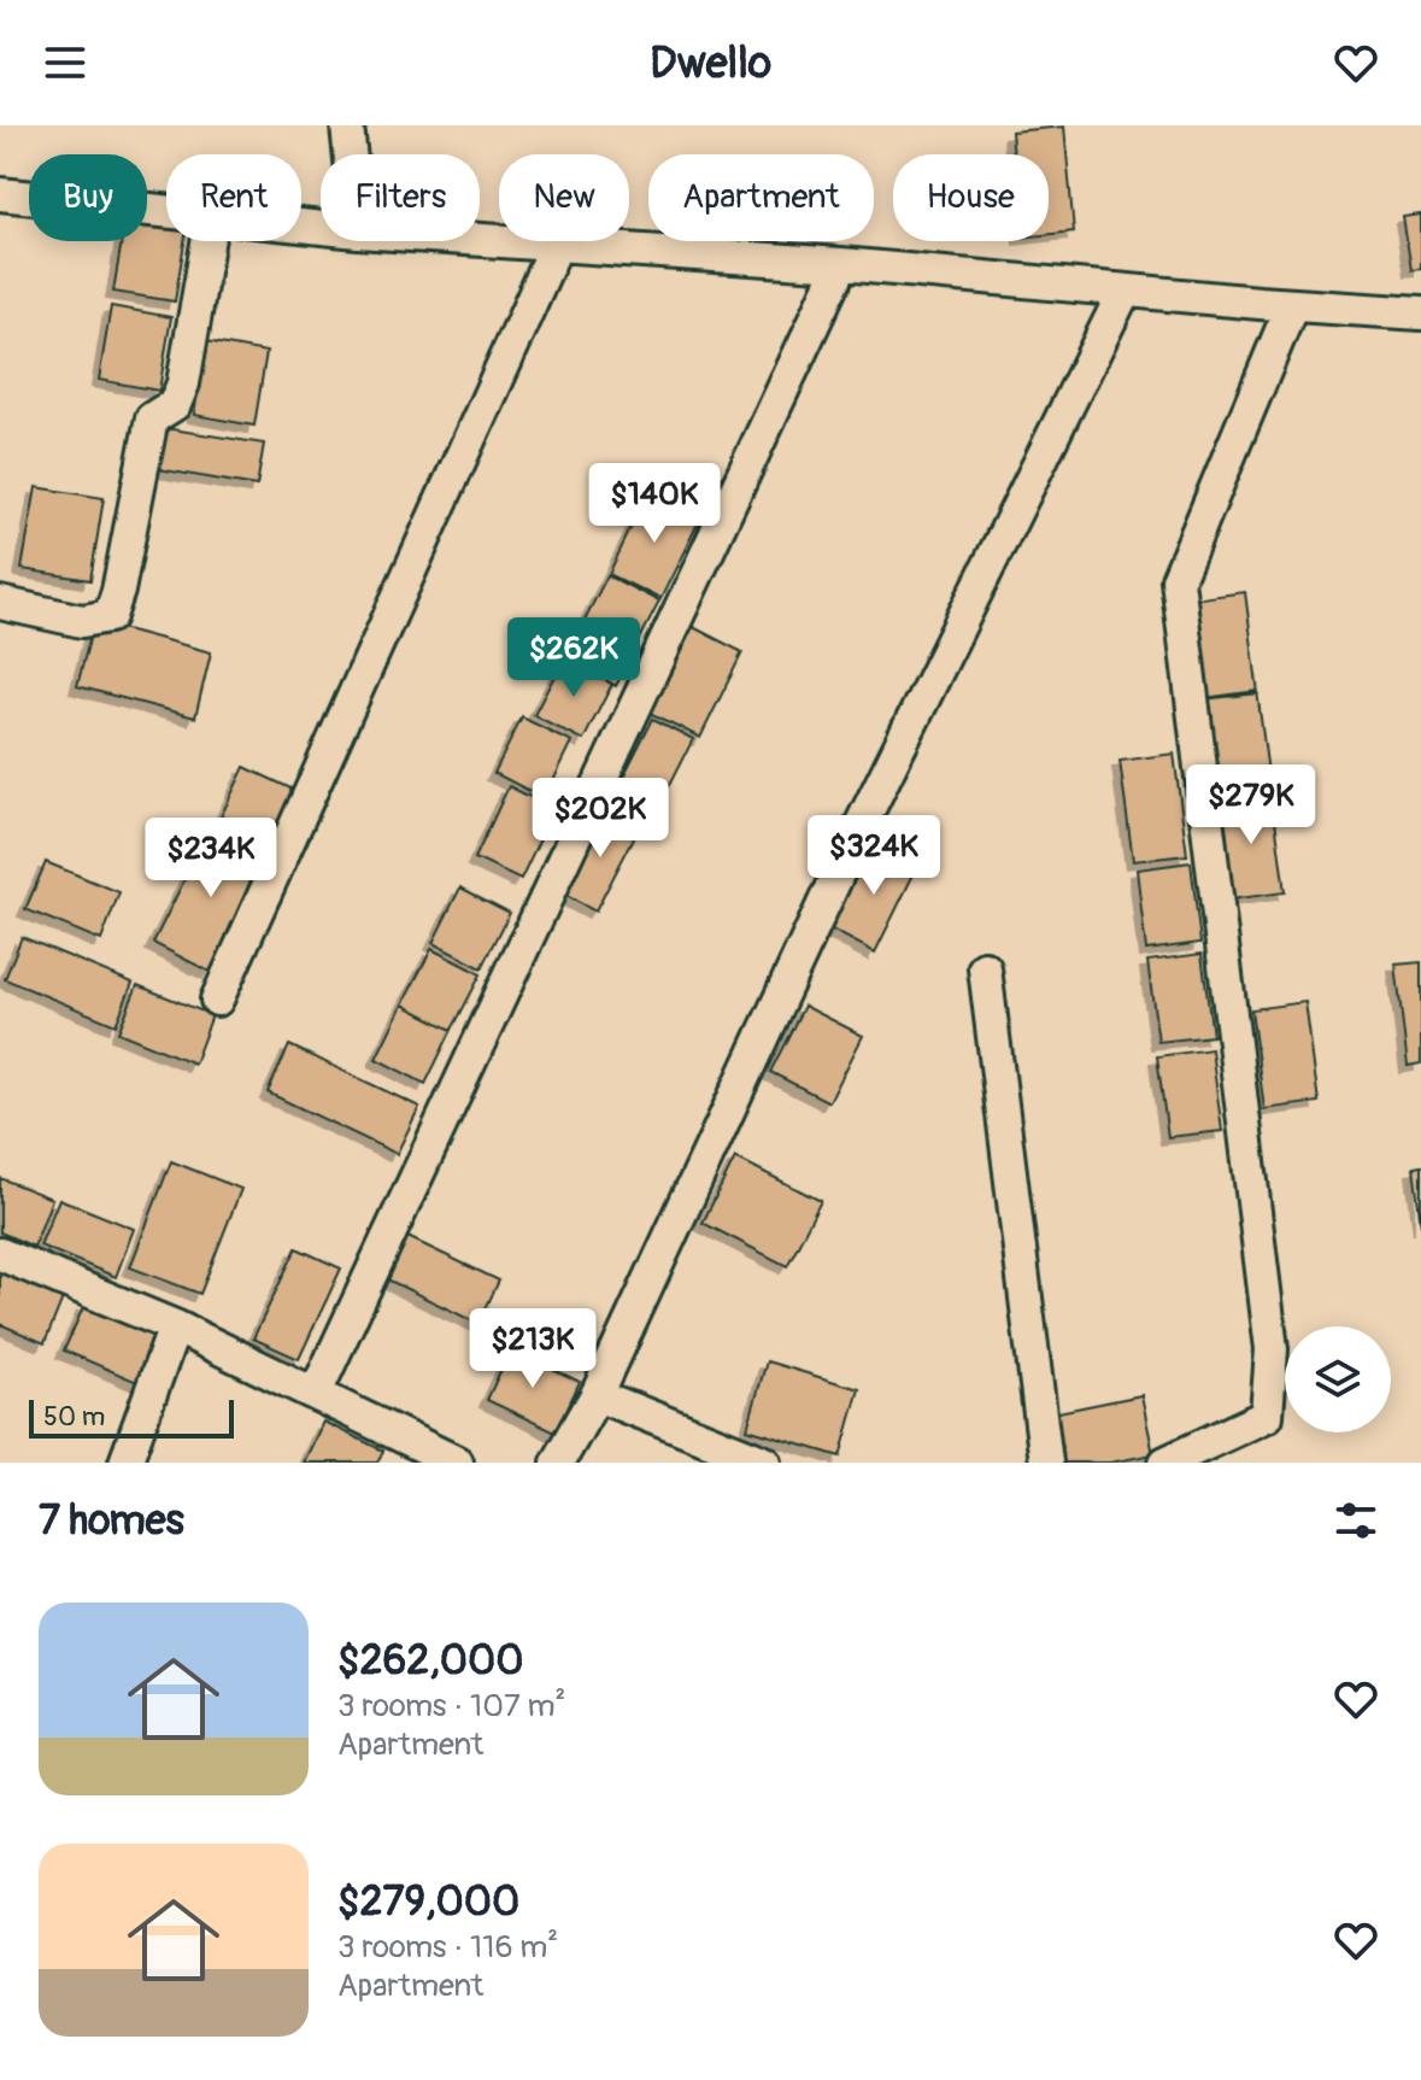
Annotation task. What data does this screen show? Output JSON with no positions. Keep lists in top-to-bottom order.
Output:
{
  "scale_bar": "50 m",
  "page": {
    "header": "Dwello",
    "chip": [
      "Buy",
      "Rent",
      "Filters",
      "New",
      "Apartment",
      "House"
    ],
    "price": [
      "$140K",
      "$262K",
      "$279K",
      "$202K",
      "$324K",
      "$234K",
      "$213K"
    ],
    "scale": "50 m",
    "heading": "7 homes",
    "list": [
      {
        "name": "$262,000",
        "note": "3 rooms · 107 m² · Apartment"
      },
      {
        "name": "$279,000",
        "note": "3 rooms · 116 m² · Apartment"
      }
    ]
  }
}
